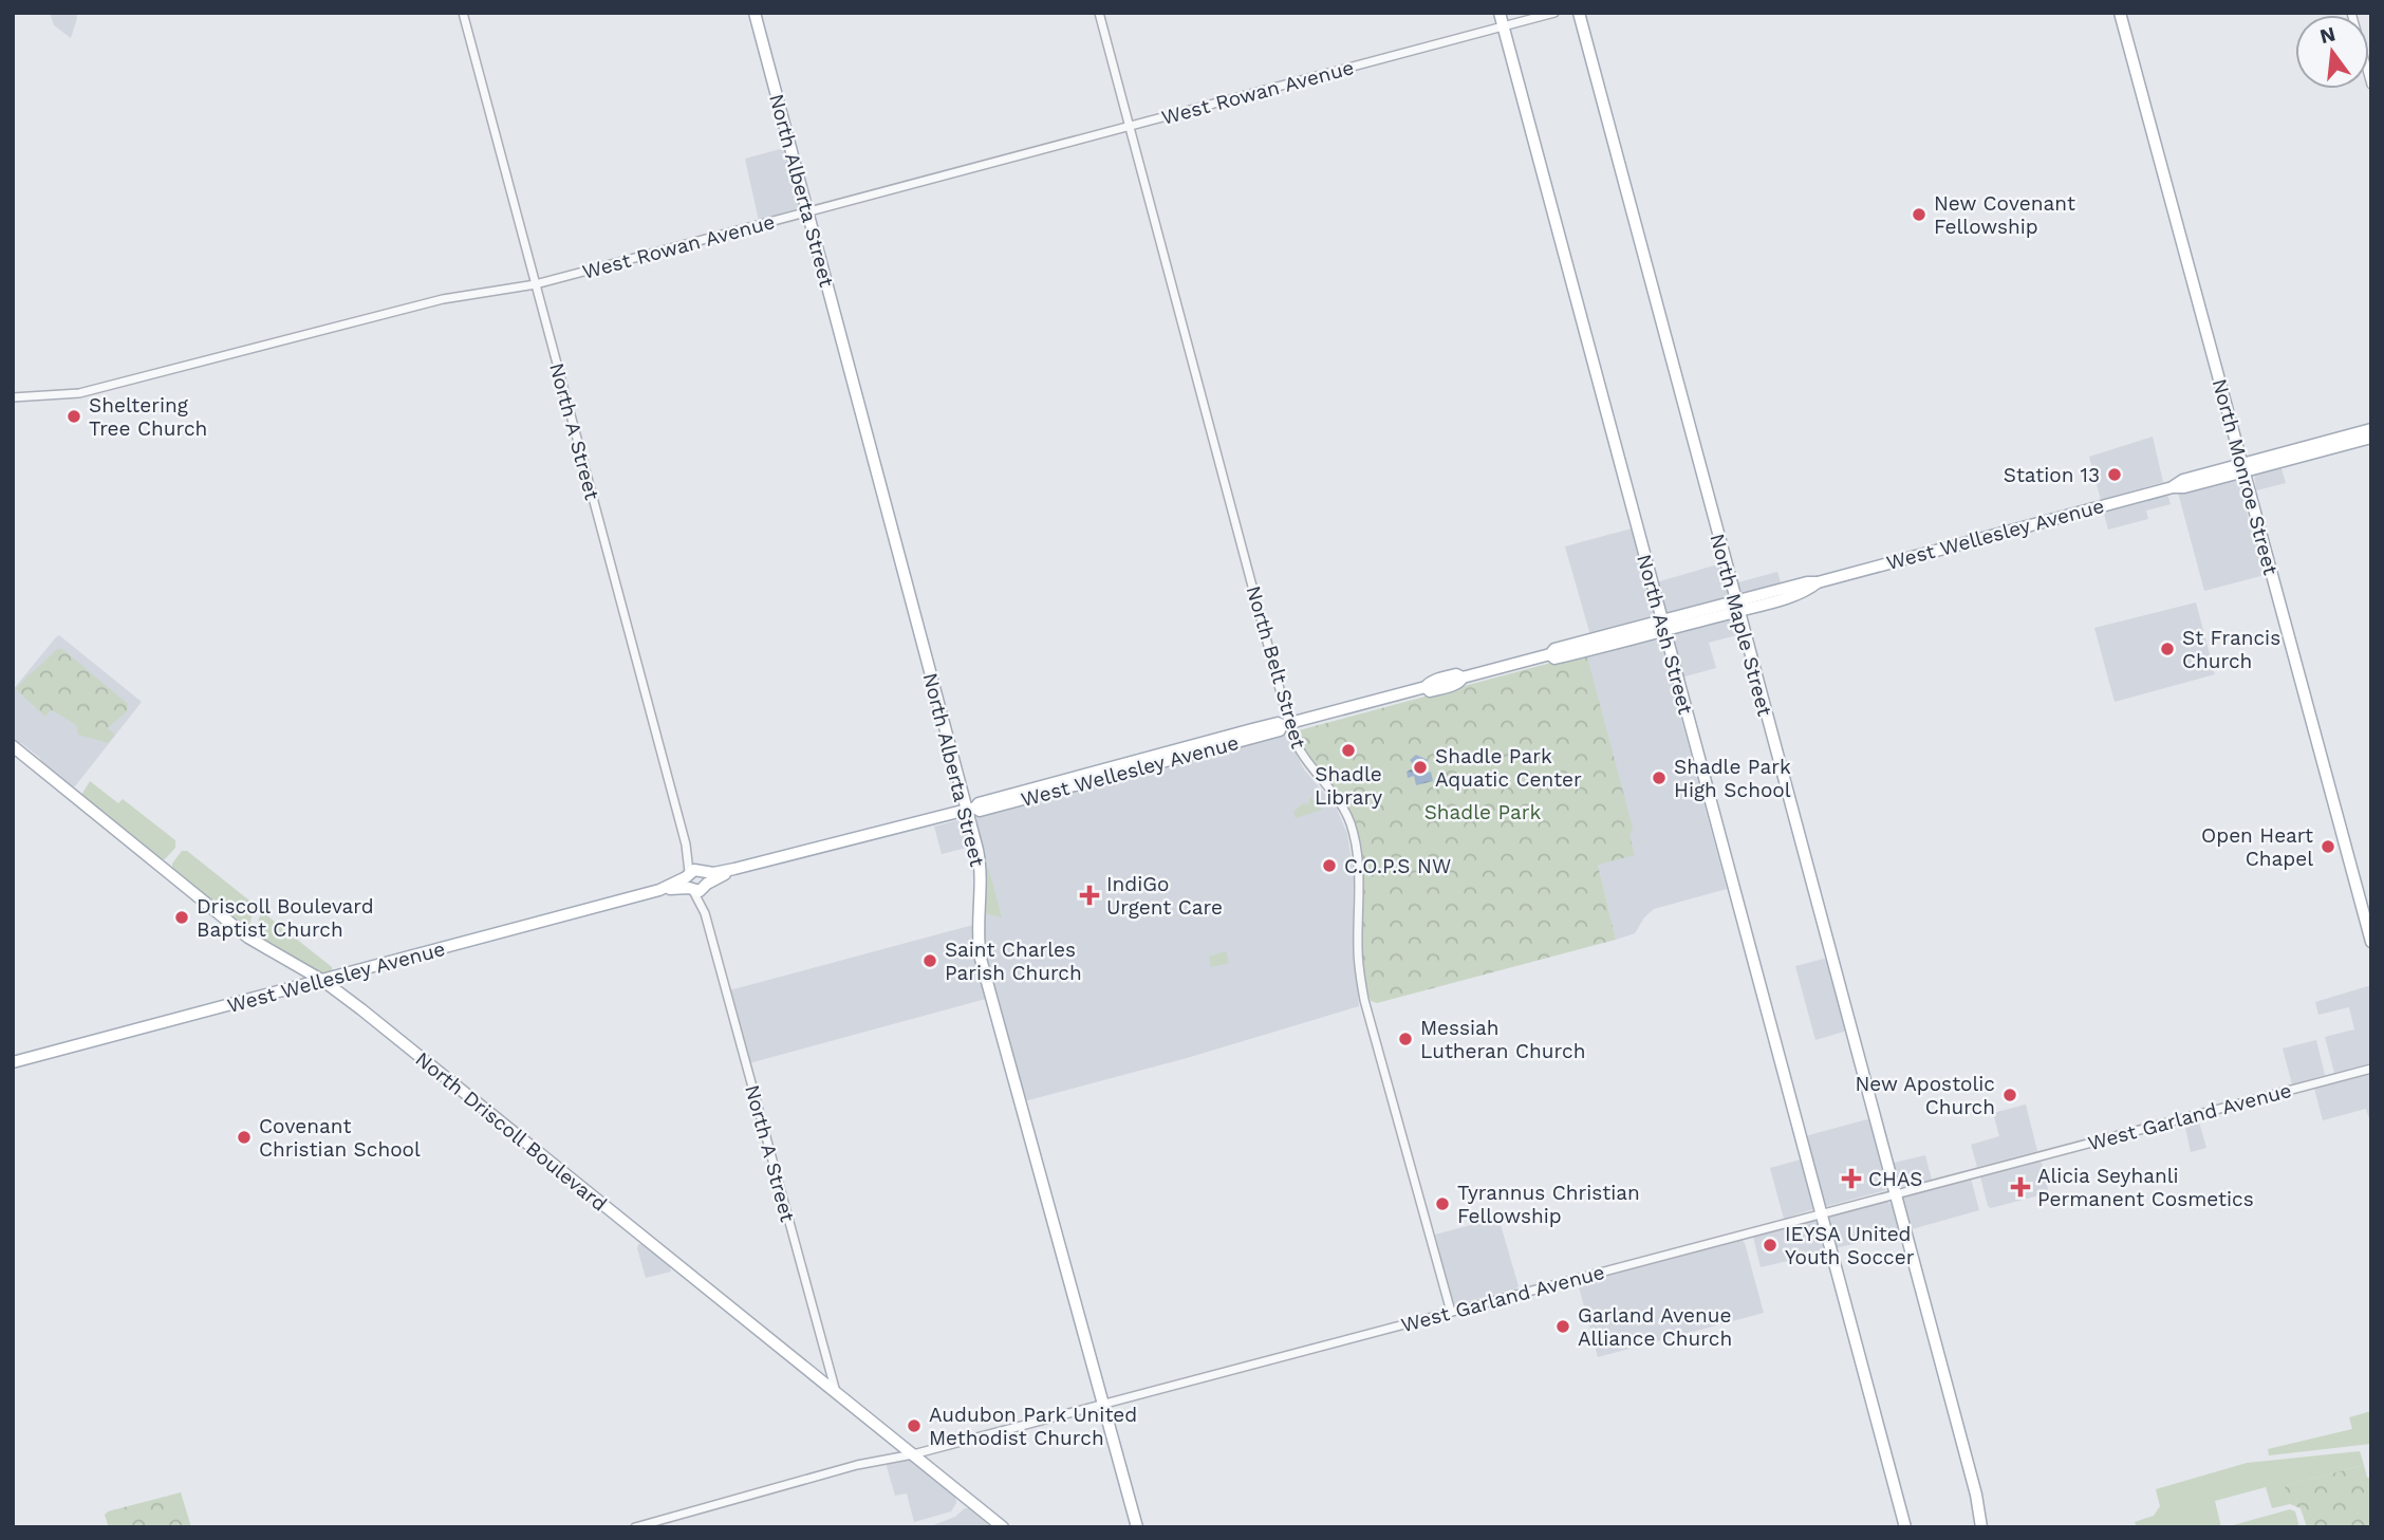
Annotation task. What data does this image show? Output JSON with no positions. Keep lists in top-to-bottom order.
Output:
{
  "streets": {
    "main road": [
      "North Alberta Street",
      "North Monroe Street",
      "West Wellesley Avenue",
      "North Maple Street",
      "North Ash Street",
      "North Driscoll Boulevard"
    ],
    "street": [
      "West Rowan Avenue",
      "North A Street",
      "North Belt Street",
      "West Garland Avenue"
    ]
  },
  "crossings": [
    ["West Rowan Avenue", "North Alberta Street"],
    ["West Rowan Avenue", "North A Street"],
    ["West Rowan Avenue", "North Ash Street"],
    ["West Rowan Avenue", "North Belt Street"],
    ["North Alberta Street", "West Wellesley Avenue"],
    ["North Alberta Street", "West Garland Avenue"],
    ["North A Street", "West Wellesley Avenue"],
    ["North A Street", "North Driscoll Boulevard"],
    ["North Monroe Street", "West Wellesley Avenue"],
    ["West Wellesley Avenue", "North Maple Street"],
    ["West Wellesley Avenue", "North Ash Street"],
    ["West Wellesley Avenue", "North Belt Street"],
    ["West Wellesley Avenue", "North Driscoll Boulevard"],
    ["North Maple Street", "West Garland Avenue"],
    ["North Ash Street", "West Garland Avenue"],
    ["North Belt Street", "West Garland Avenue"],
    ["West Garland Avenue", "North Driscoll Boulevard"]
  ],
  "parks": ["Shadle Park"],
  "places": {
    "other": [
      "New Covenant Fellowship",
      "Sheltering Tree Church",
      "Station 13",
      "St Francis Church",
      "Shadle Library",
      "Shadle Park Aquatic Center",
      "Shadle Park High School",
      "Open Heart Chapel",
      "C.O.P.S NW",
      "Driscoll Boulevard Baptist Church",
      "Saint Charles Parish Church",
      "Messiah Lutheran Church",
      "New Apostolic Church",
      "Covenant Christian School",
      "Tyrannus Christian Fellowship",
      "IEYSA United Youth Soccer",
      "Garland Avenue Alliance Church",
      "Audubon Park United Methodist Church"
    ],
    "health": ["IndiGo Urgent Care", "CHAS", "Alicia Seyhanli Permanent Cosmetics"]
  },
  "north": "top"
}
